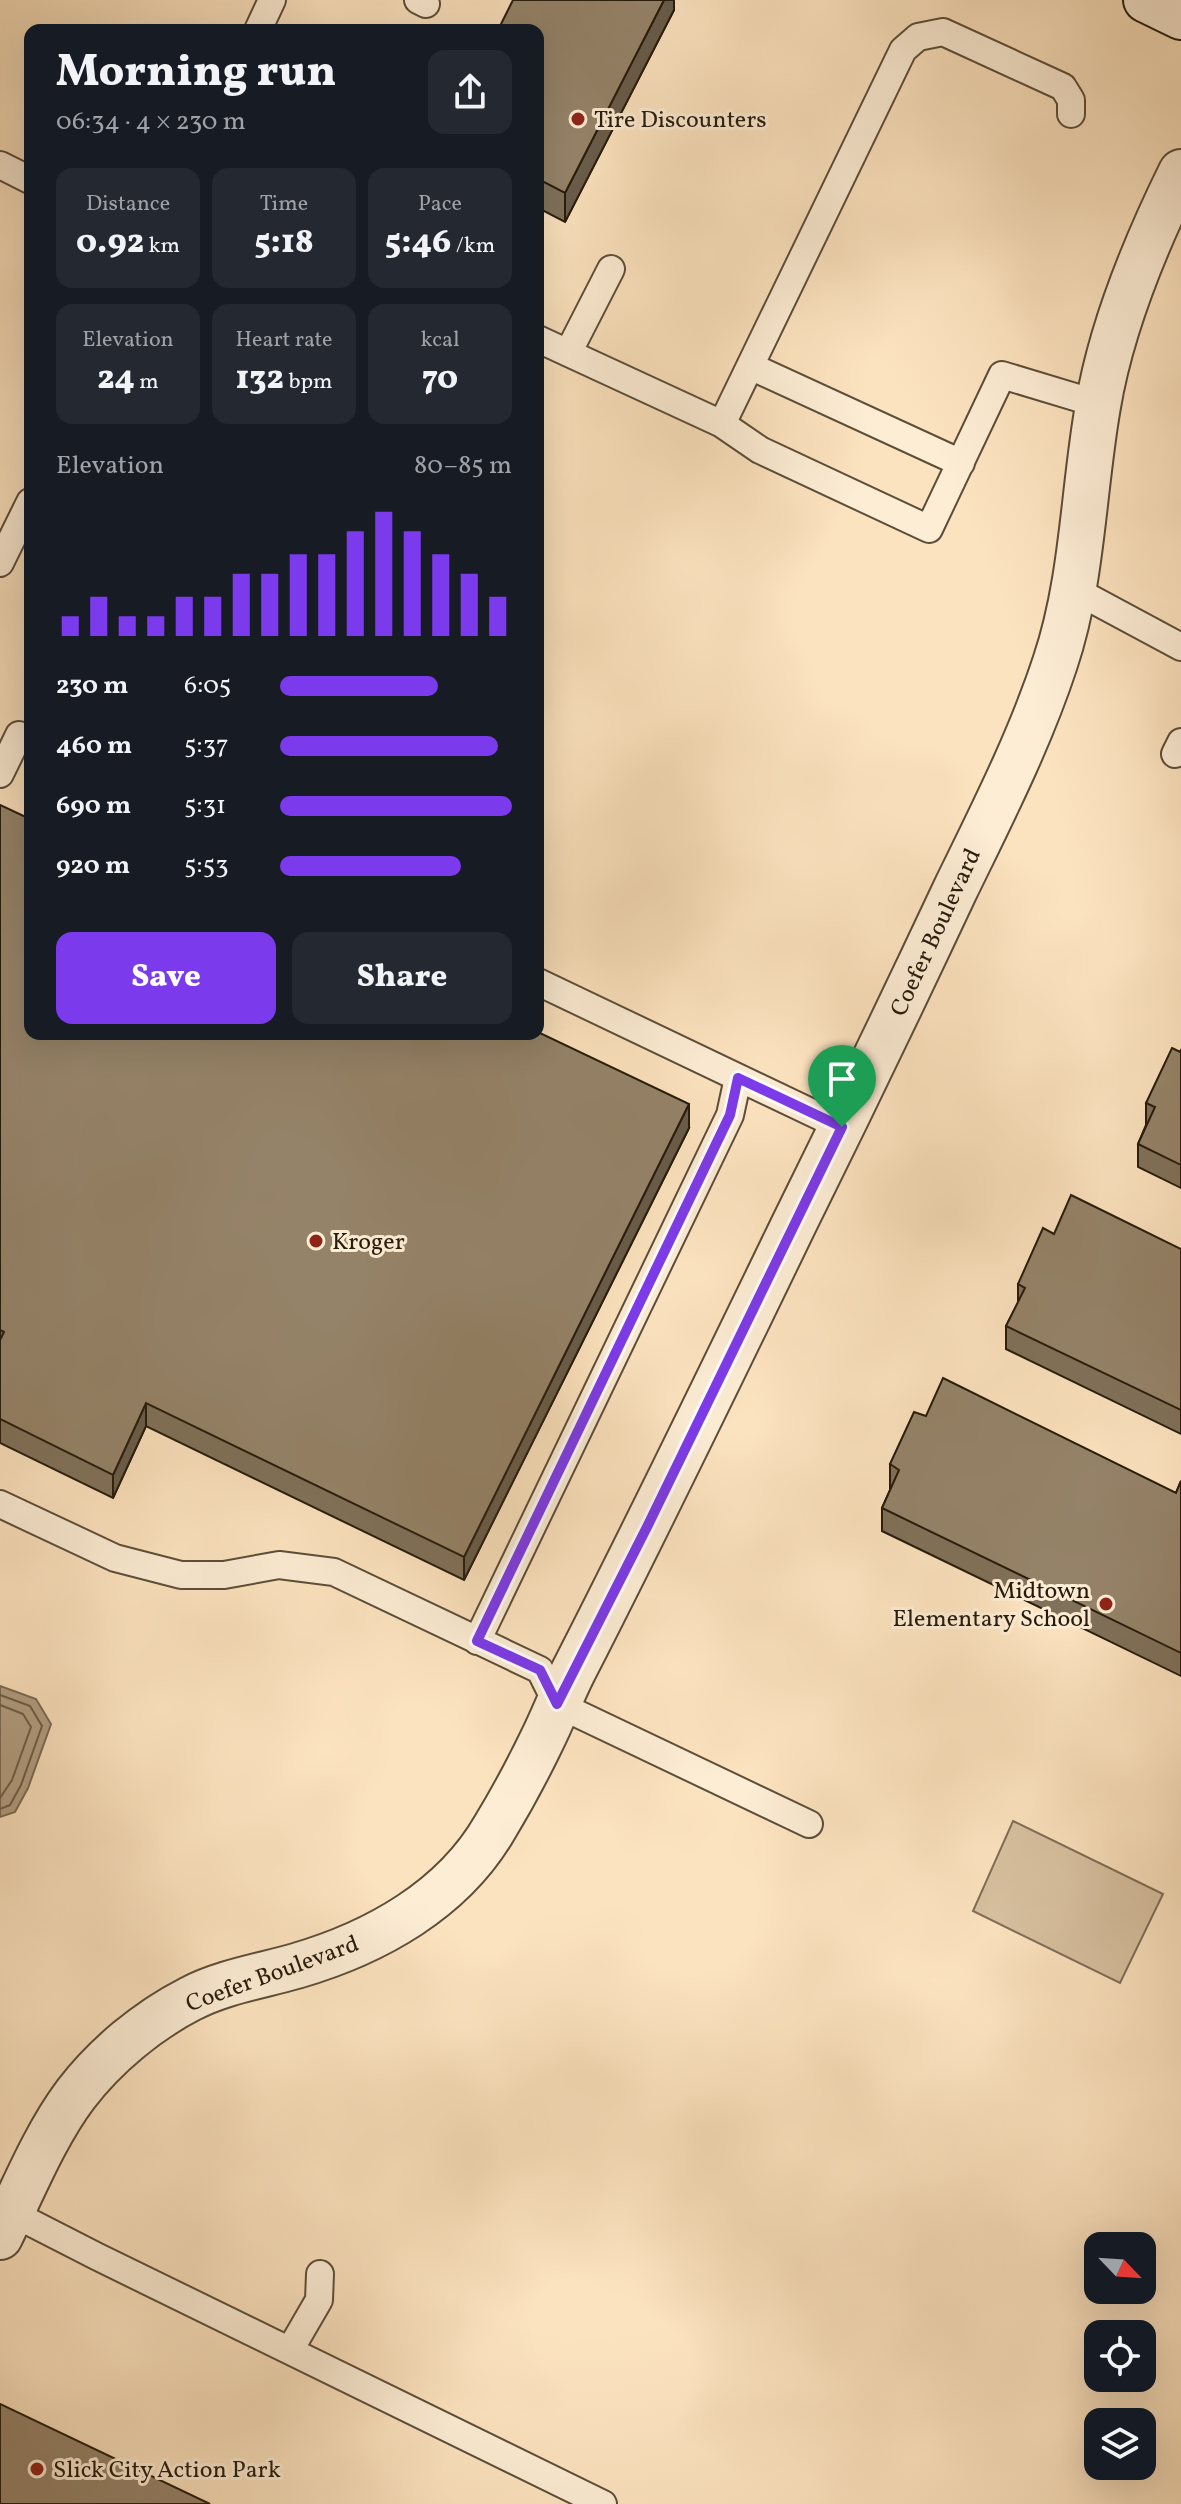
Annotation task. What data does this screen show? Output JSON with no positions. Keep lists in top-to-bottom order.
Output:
{
  "streets": {
    "street": ["Coefer Boulevard"]
  },
  "places": [
    "Tire Discounters",
    "Kroger",
    "Midtown Elementary School",
    "Slick City Action Park"
  ],
  "north": "bottom right",
  "page": {
    "heading": ["Morning run", "06:34 · 4 × 230 m"],
    "stats": [
      ["Distance", "0.92 km"],
      ["Time", "5:18"],
      ["Pace", "5:46 /km"],
      ["Elevation", "24 m"],
      ["Heart rate", "132 bpm"],
      ["kcal", "70"]
    ],
    "chart": ["Elevation", "80–85 m"],
    "list": [
      {
        "name": "230 m",
        "note": "6:05"
      },
      {
        "name": "460 m",
        "note": "5:37"
      },
      {
        "name": "690 m",
        "note": "5:31"
      },
      {
        "name": "920 m",
        "note": "5:53"
      }
    ],
    "buttons": ["Save", "Share"]
  }
}
